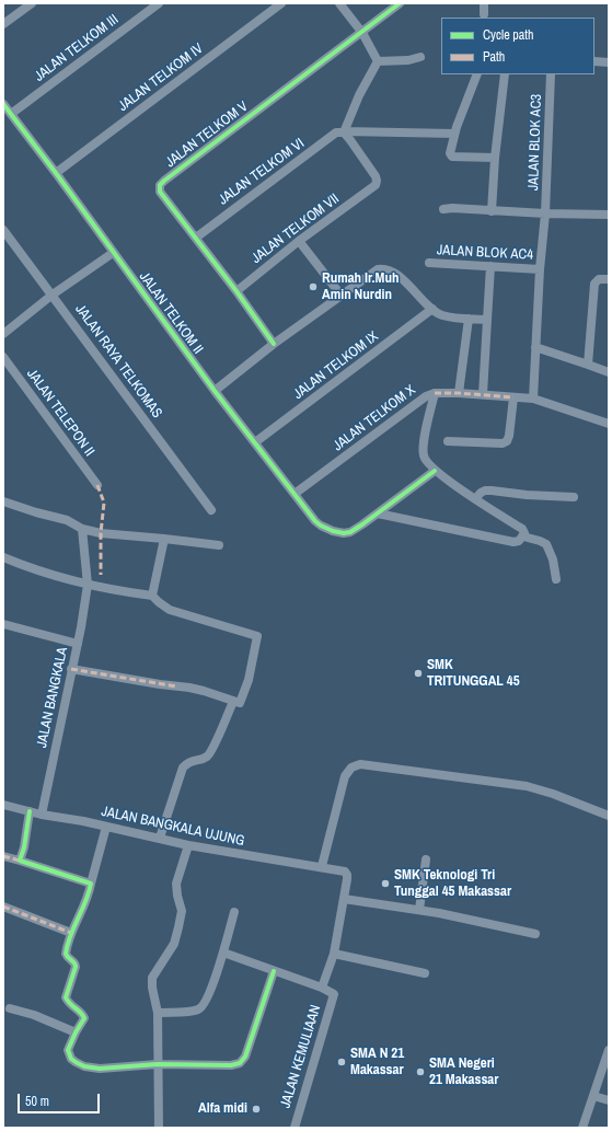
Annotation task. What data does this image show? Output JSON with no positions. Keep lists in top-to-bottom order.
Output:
{
  "streets": {
    "street": [
      "JALAN TELKOM III",
      "JALAN TELKOM IV",
      "JALAN TELKOM V",
      "JALAN BLOK AC3",
      "JALAN TELKOM VI",
      "JALAN TELKOM VII",
      "JALAN BLOK AC4",
      "JALAN TELKOM II",
      "JALAN RAYA TELKOMAS",
      "JALAN TELKOM IX",
      "JALAN TELEPON II",
      "JALAN TELKOM X",
      "JALAN BANGKALA",
      "JALAN BANGKALA UJUNG",
      "JALAN KEMULIAAN"
    ]
  },
  "crossings": [
    ["JALAN TELKOM III", "JALAN TELKOM II"],
    ["JALAN TELKOM IV", "JALAN TELKOM II"],
    ["JALAN TELKOM V", "JALAN TELKOM VI"],
    ["JALAN TELKOM V", "JALAN TELKOM VII"],
    ["JALAN BLOK AC3", "JALAN BLOK AC4"],
    ["JALAN BLOK AC3", "JALAN TELKOM X"],
    ["JALAN TELKOM VI", "JALAN TELKOM VII"],
    ["JALAN TELKOM II", "JALAN TELKOM IX"],
    ["JALAN TELKOM II", "JALAN TELKOM X"],
    ["JALAN BANGKALA", "JALAN BANGKALA UJUNG"]
  ],
  "places": [
    "Rumah Ir.Muh Amin Nurdin",
    "SMK TRITUNGGAL 45",
    "SMK Teknologi Tri Tunggal 45 Makassar",
    "SMA N 21 Makassar",
    "SMA Negeri 21 Makassar",
    "Alfa midi"
  ],
  "legend": ["Cycle path", "Path"],
  "scale_bar": "50 m"
}
